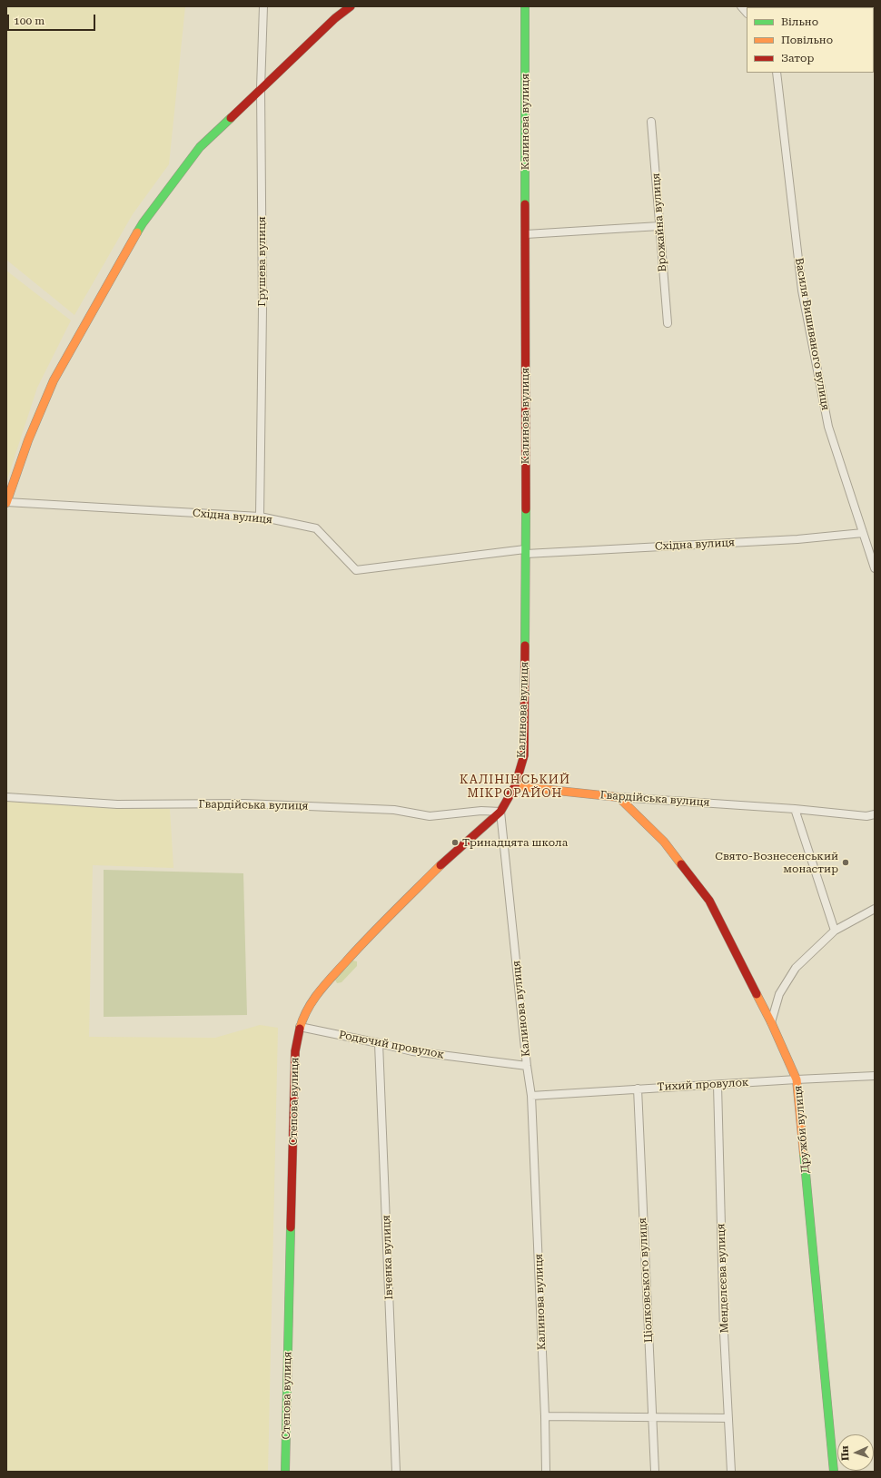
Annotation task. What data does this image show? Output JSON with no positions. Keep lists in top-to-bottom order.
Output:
{
  "streets": {
    "street": [
      "Калинова вулиця",
      "Врожайна вулиця",
      "Грушева вулиця",
      "Василя Вишиваного вулиця",
      "Східна вулиця",
      "Гвардійська вулиця",
      "Родючий провулок",
      "Тихий провулок",
      "Степова вулиця",
      "Дружби вулиця",
      "Івченка вулиця",
      "Менделєєва вулиця",
      "Ціолковського вулиця"
    ]
  },
  "crossings": [
    ["Калинова вулиця", "Східна вулиця"],
    ["Калинова вулиця", "Гвардійська вулиця"],
    ["Калинова вулиця", "Родючий провулок"],
    ["Калинова вулиця", "Тихий провулок"],
    ["Калинова вулиця", "Степова вулиця"],
    ["Грушева вулиця", "Східна вулиця"],
    ["Василя Вишиваного вулиця", "Східна вулиця"],
    ["Гвардійська вулиця", "Степова вулиця"],
    ["Гвардійська вулиця", "Дружби вулиця"],
    ["Родючий провулок", "Степова вулиця"],
    ["Родючий провулок", "Івченка вулиця"],
    ["Тихий провулок", "Дружби вулиця"],
    ["Тихий провулок", "Менделєєва вулиця"],
    ["Тихий провулок", "Ціолковського вулиця"]
  ],
  "districts": ["КАЛІНІНСЬКИЙ МІКРОРАЙОН"],
  "places": ["Тринадцята школа", "Cвято-Вознесенський монастир"],
  "legend": ["Вільно", "Повільно", "Затор"],
  "scale_bar": "100 m",
  "north": "left"
}
